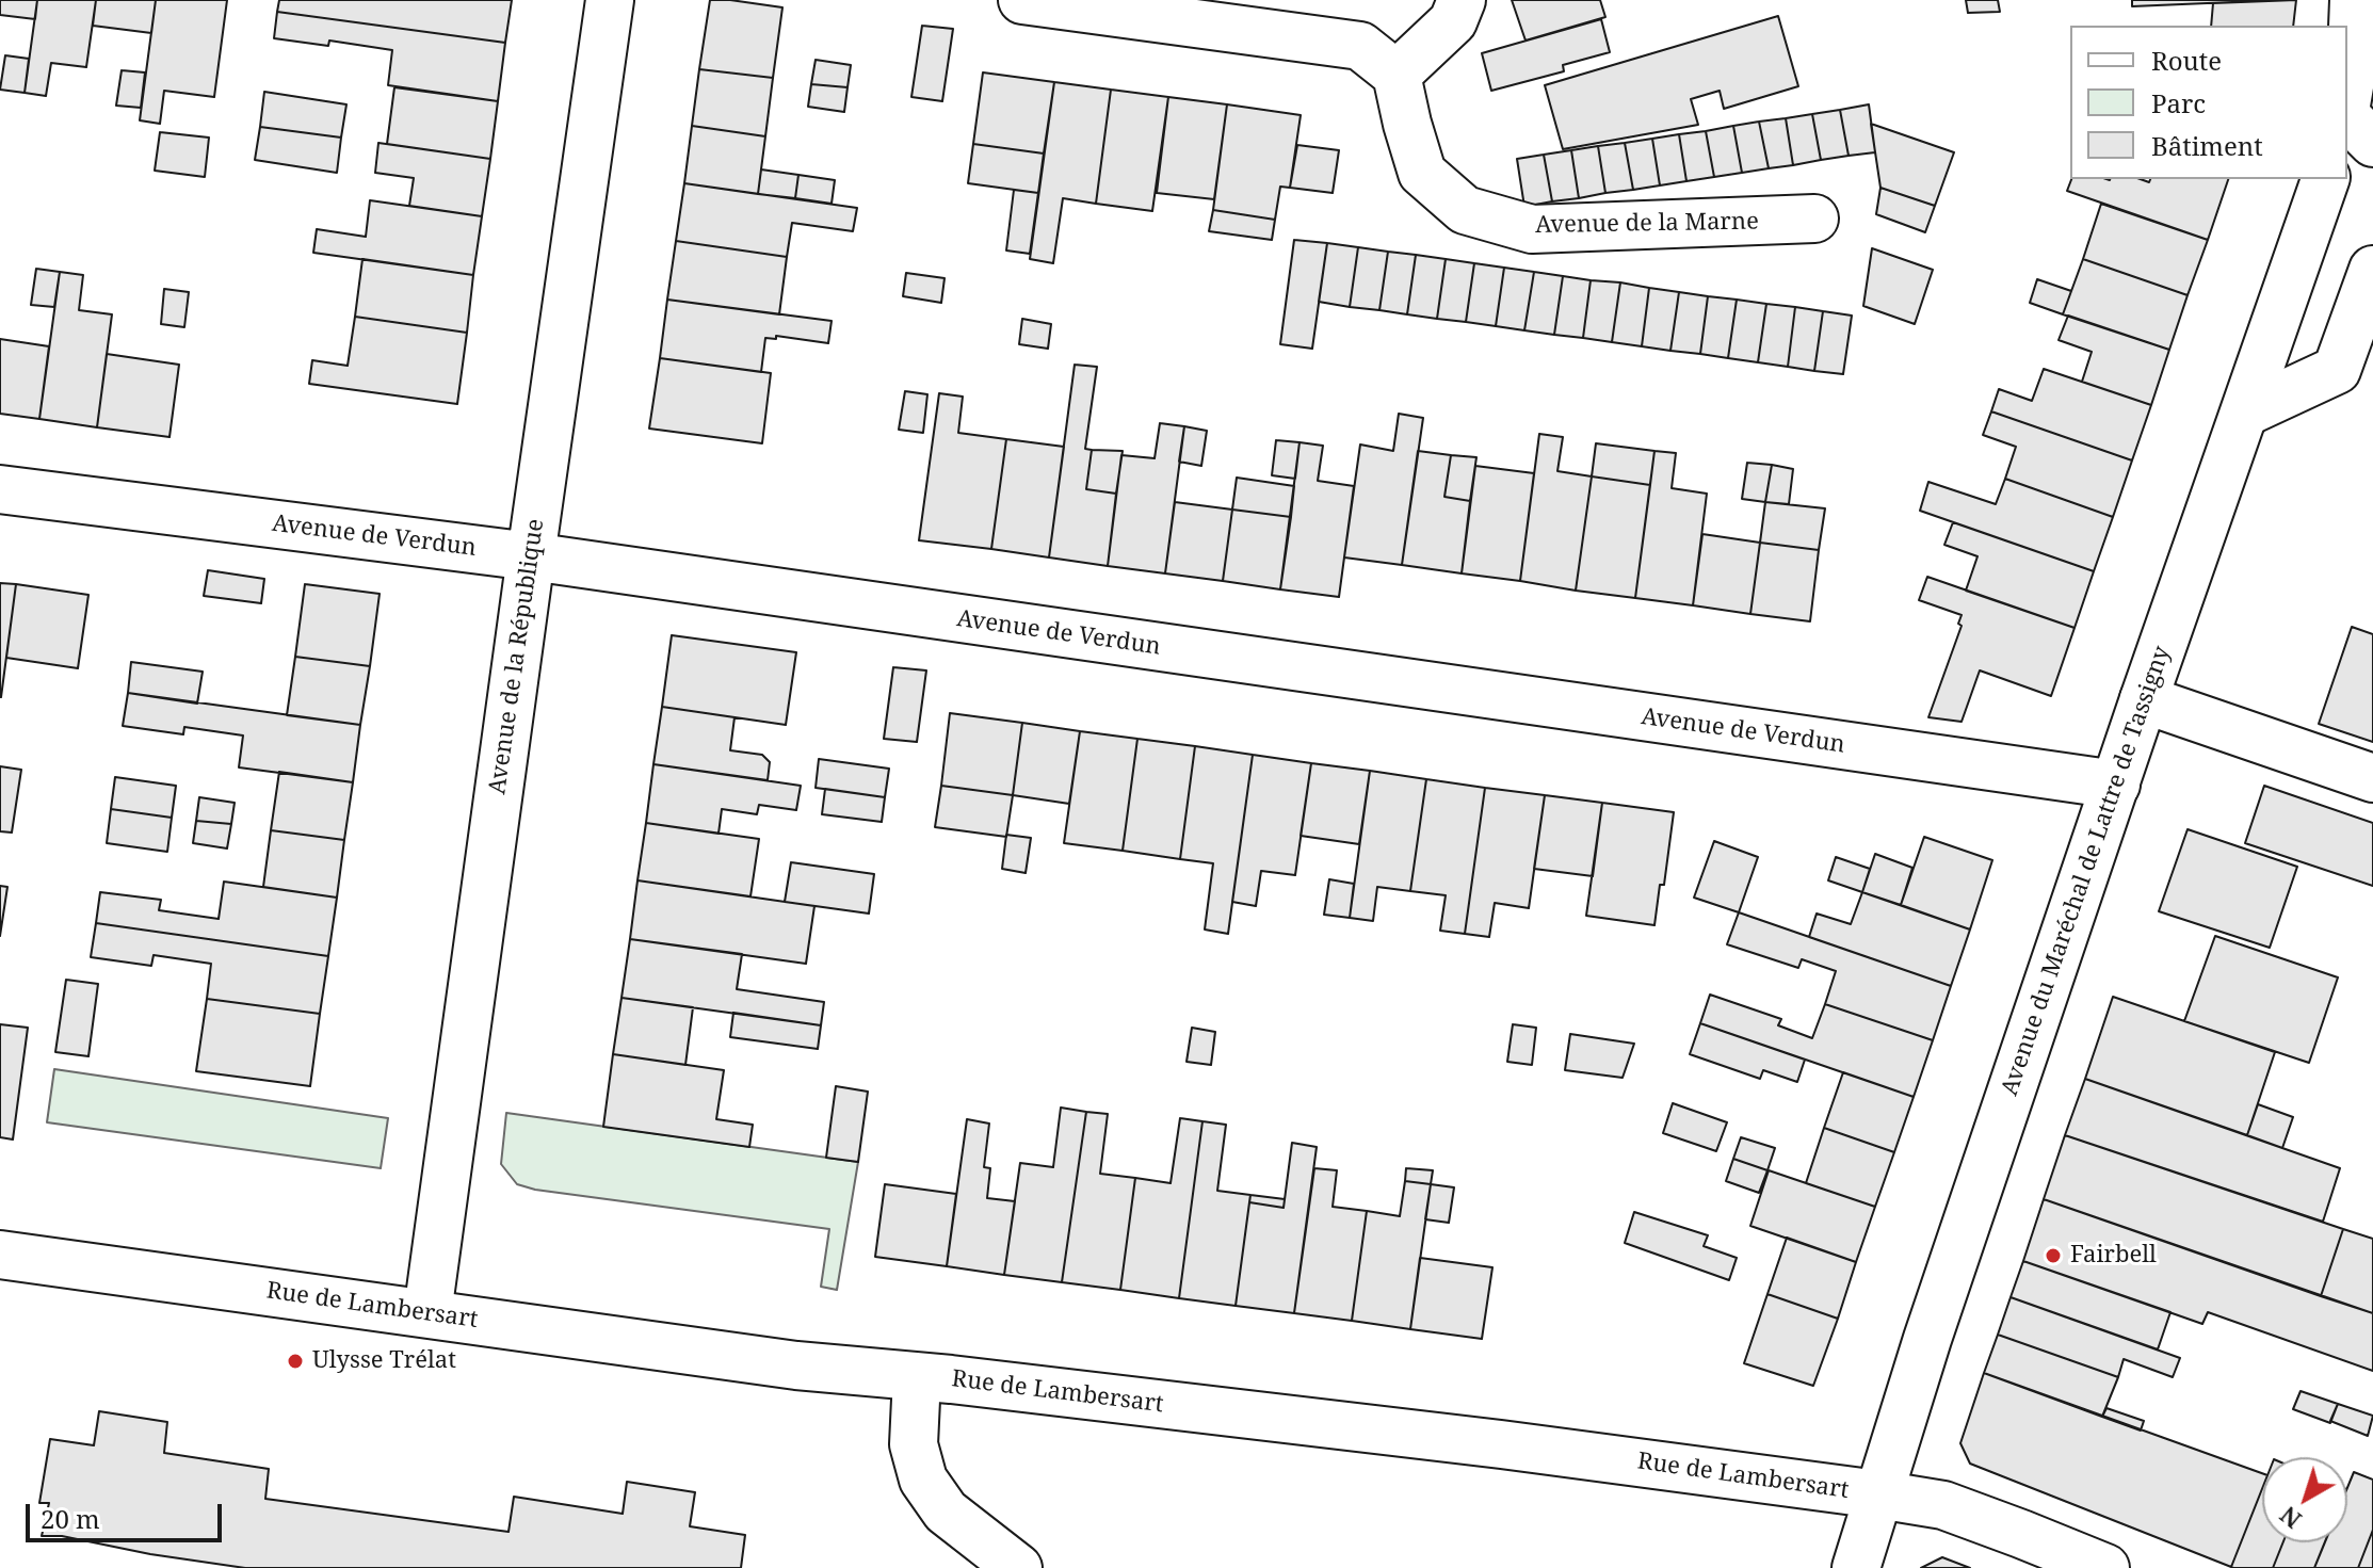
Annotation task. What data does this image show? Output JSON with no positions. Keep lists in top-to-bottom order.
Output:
{
  "streets": {
    "street": [
      "Avenue de la Marne",
      "Avenue de Verdun",
      "Avenue de la République",
      "Avenue du Maréchal de Lattre de Tassigny",
      "Rue de Lambersart"
    ]
  },
  "crossings": [
    ["Avenue de Verdun", "Avenue de la République"],
    ["Avenue de Verdun", "Avenue du Maréchal de Lattre de Tassigny"],
    ["Avenue de la République", "Rue de Lambersart"],
    ["Avenue du Maréchal de Lattre de Tassigny", "Rue de Lambersart"]
  ],
  "places": ["Fairbell", "Ulysse Trélat"],
  "legend": ["Route", "Parc", "Bâtiment"],
  "scale_bar": "20 m",
  "north": "bottom left"
}
